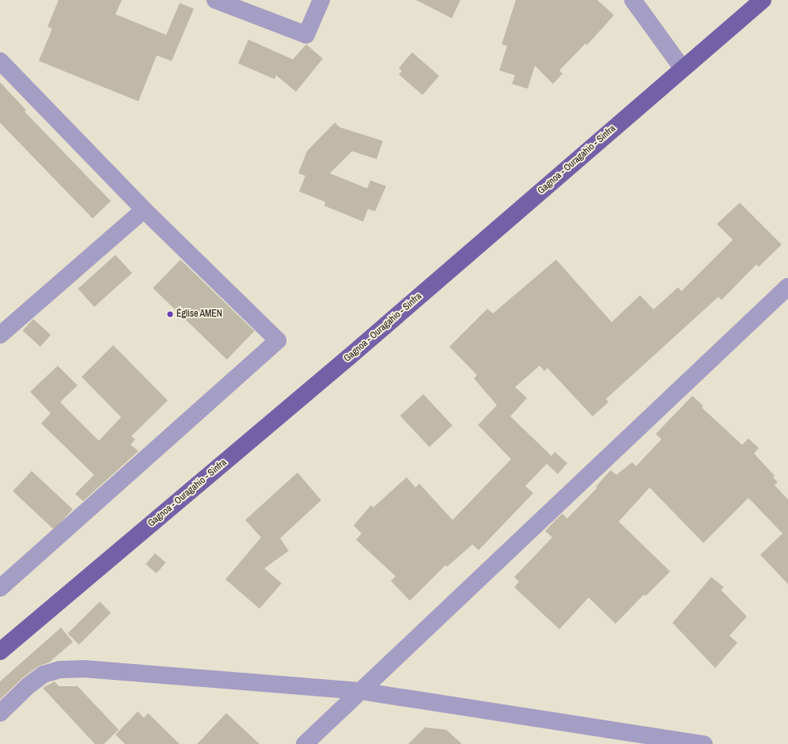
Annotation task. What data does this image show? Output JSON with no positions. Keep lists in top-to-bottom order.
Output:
{
  "streets": {
    "main road": ["Gagnoa - Ouragahio - Sinfra"]
  },
  "places": ["Église AMEN"]
}
